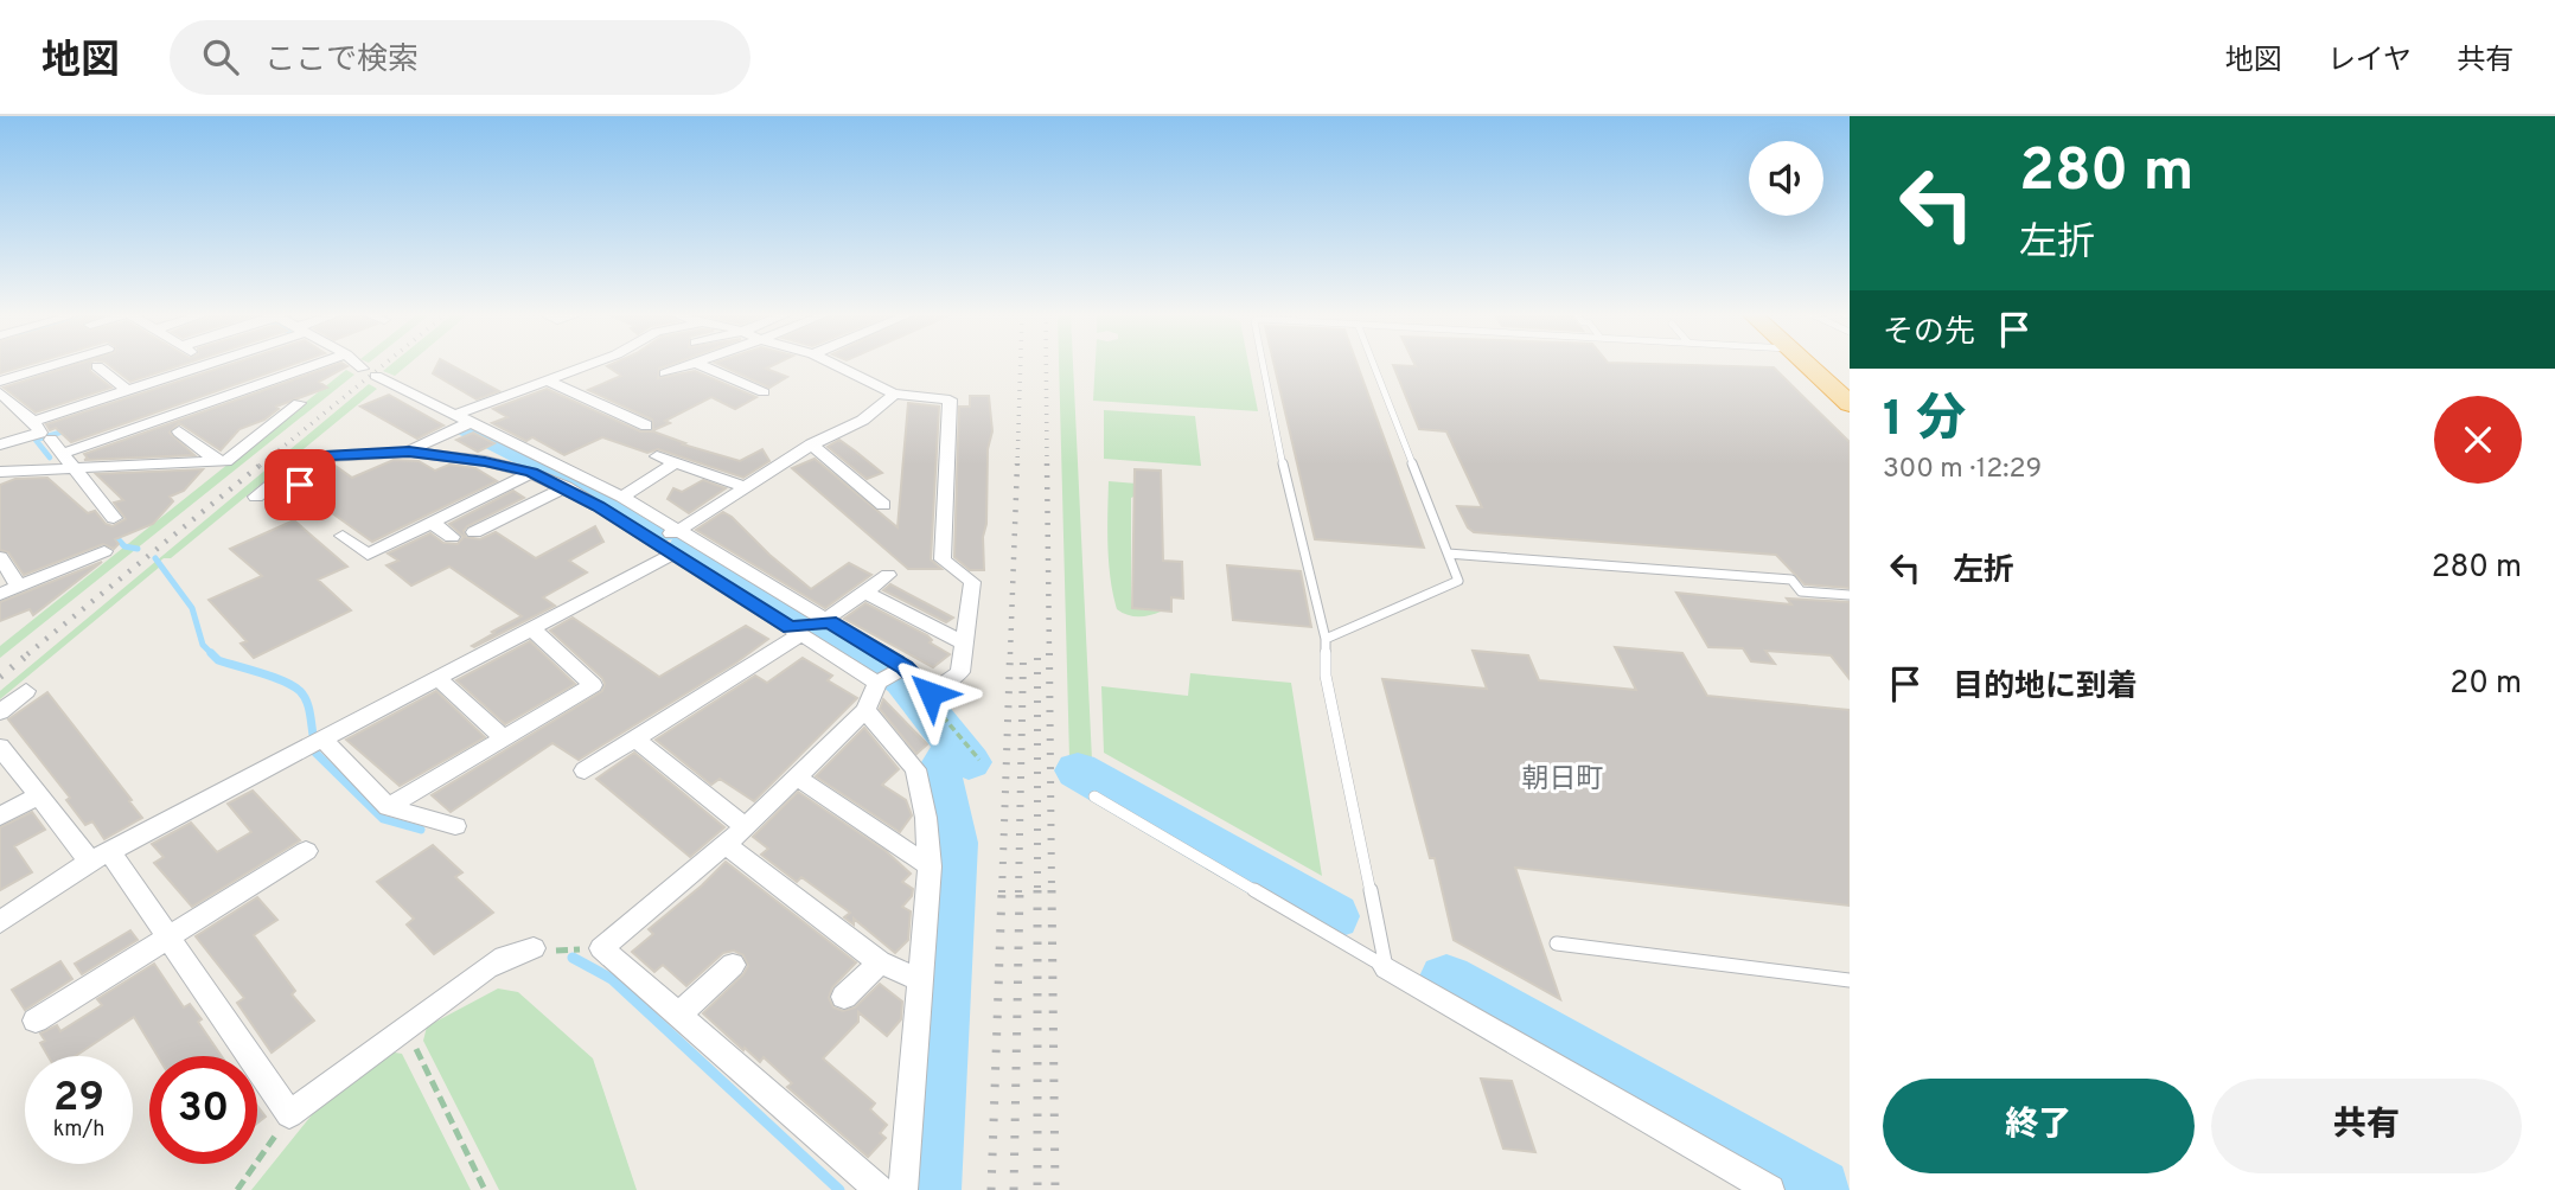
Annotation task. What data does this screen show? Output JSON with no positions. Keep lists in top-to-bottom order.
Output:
{
  "districts": ["朝日町"],
  "page": {
    "header": "地図",
    "search": "ここで検索",
    "nav": ["地図", "レイヤ", "共有"],
    "turn": ["280 m", "左折"],
    "then": "その先",
    "heading": ["1 分", "300 m · 12:29"],
    "list": [
      {
        "name": "左折",
        "value": "280 m"
      },
      {
        "name": "目的地に到着",
        "value": "20 m"
      }
    ],
    "speed": "29 km/h",
    "limit": "30",
    "buttons": ["終了", "共有"]
  }
}
